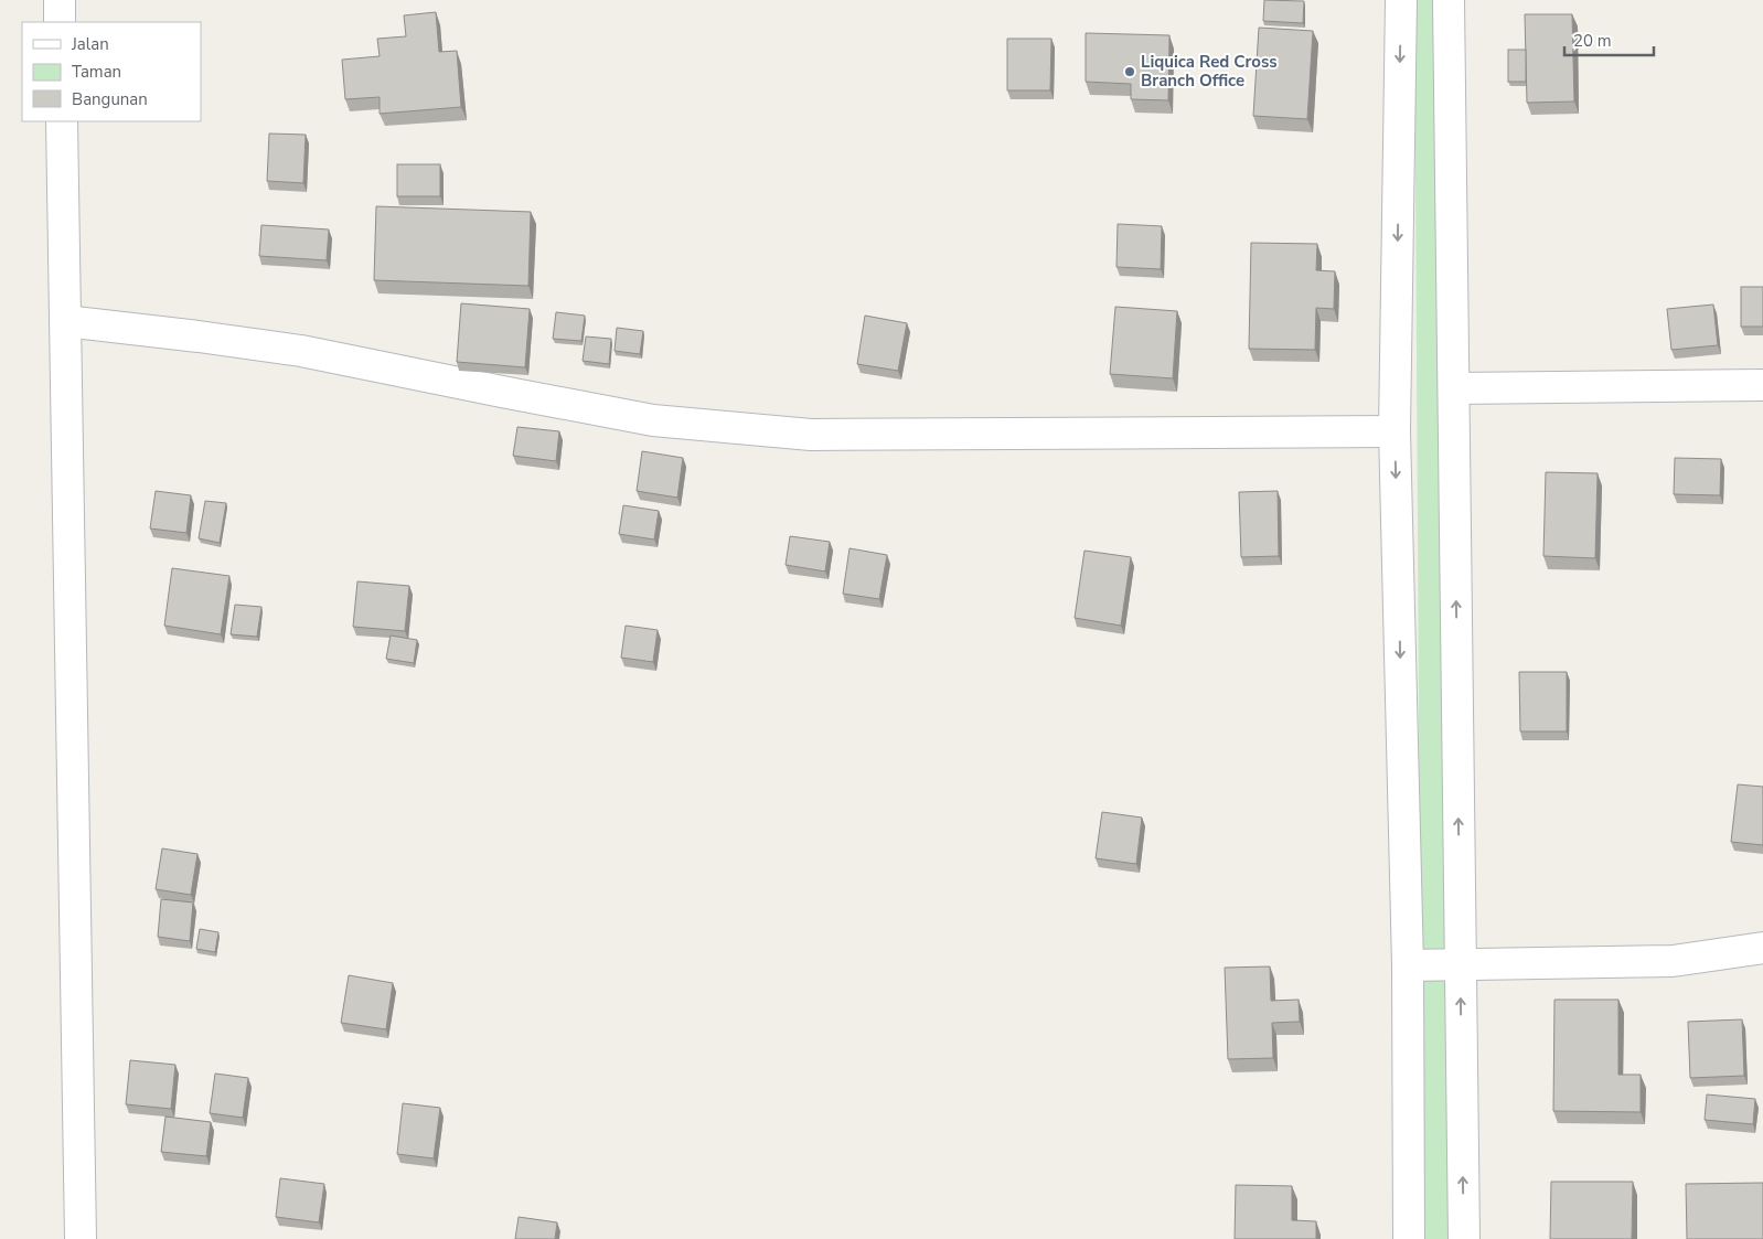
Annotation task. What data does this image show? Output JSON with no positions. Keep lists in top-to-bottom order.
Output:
{
  "places": ["Liquica Red Cross Branch Office"],
  "legend": ["Jalan", "Taman", "Bangunan"],
  "scale_bar": "20 m"
}
